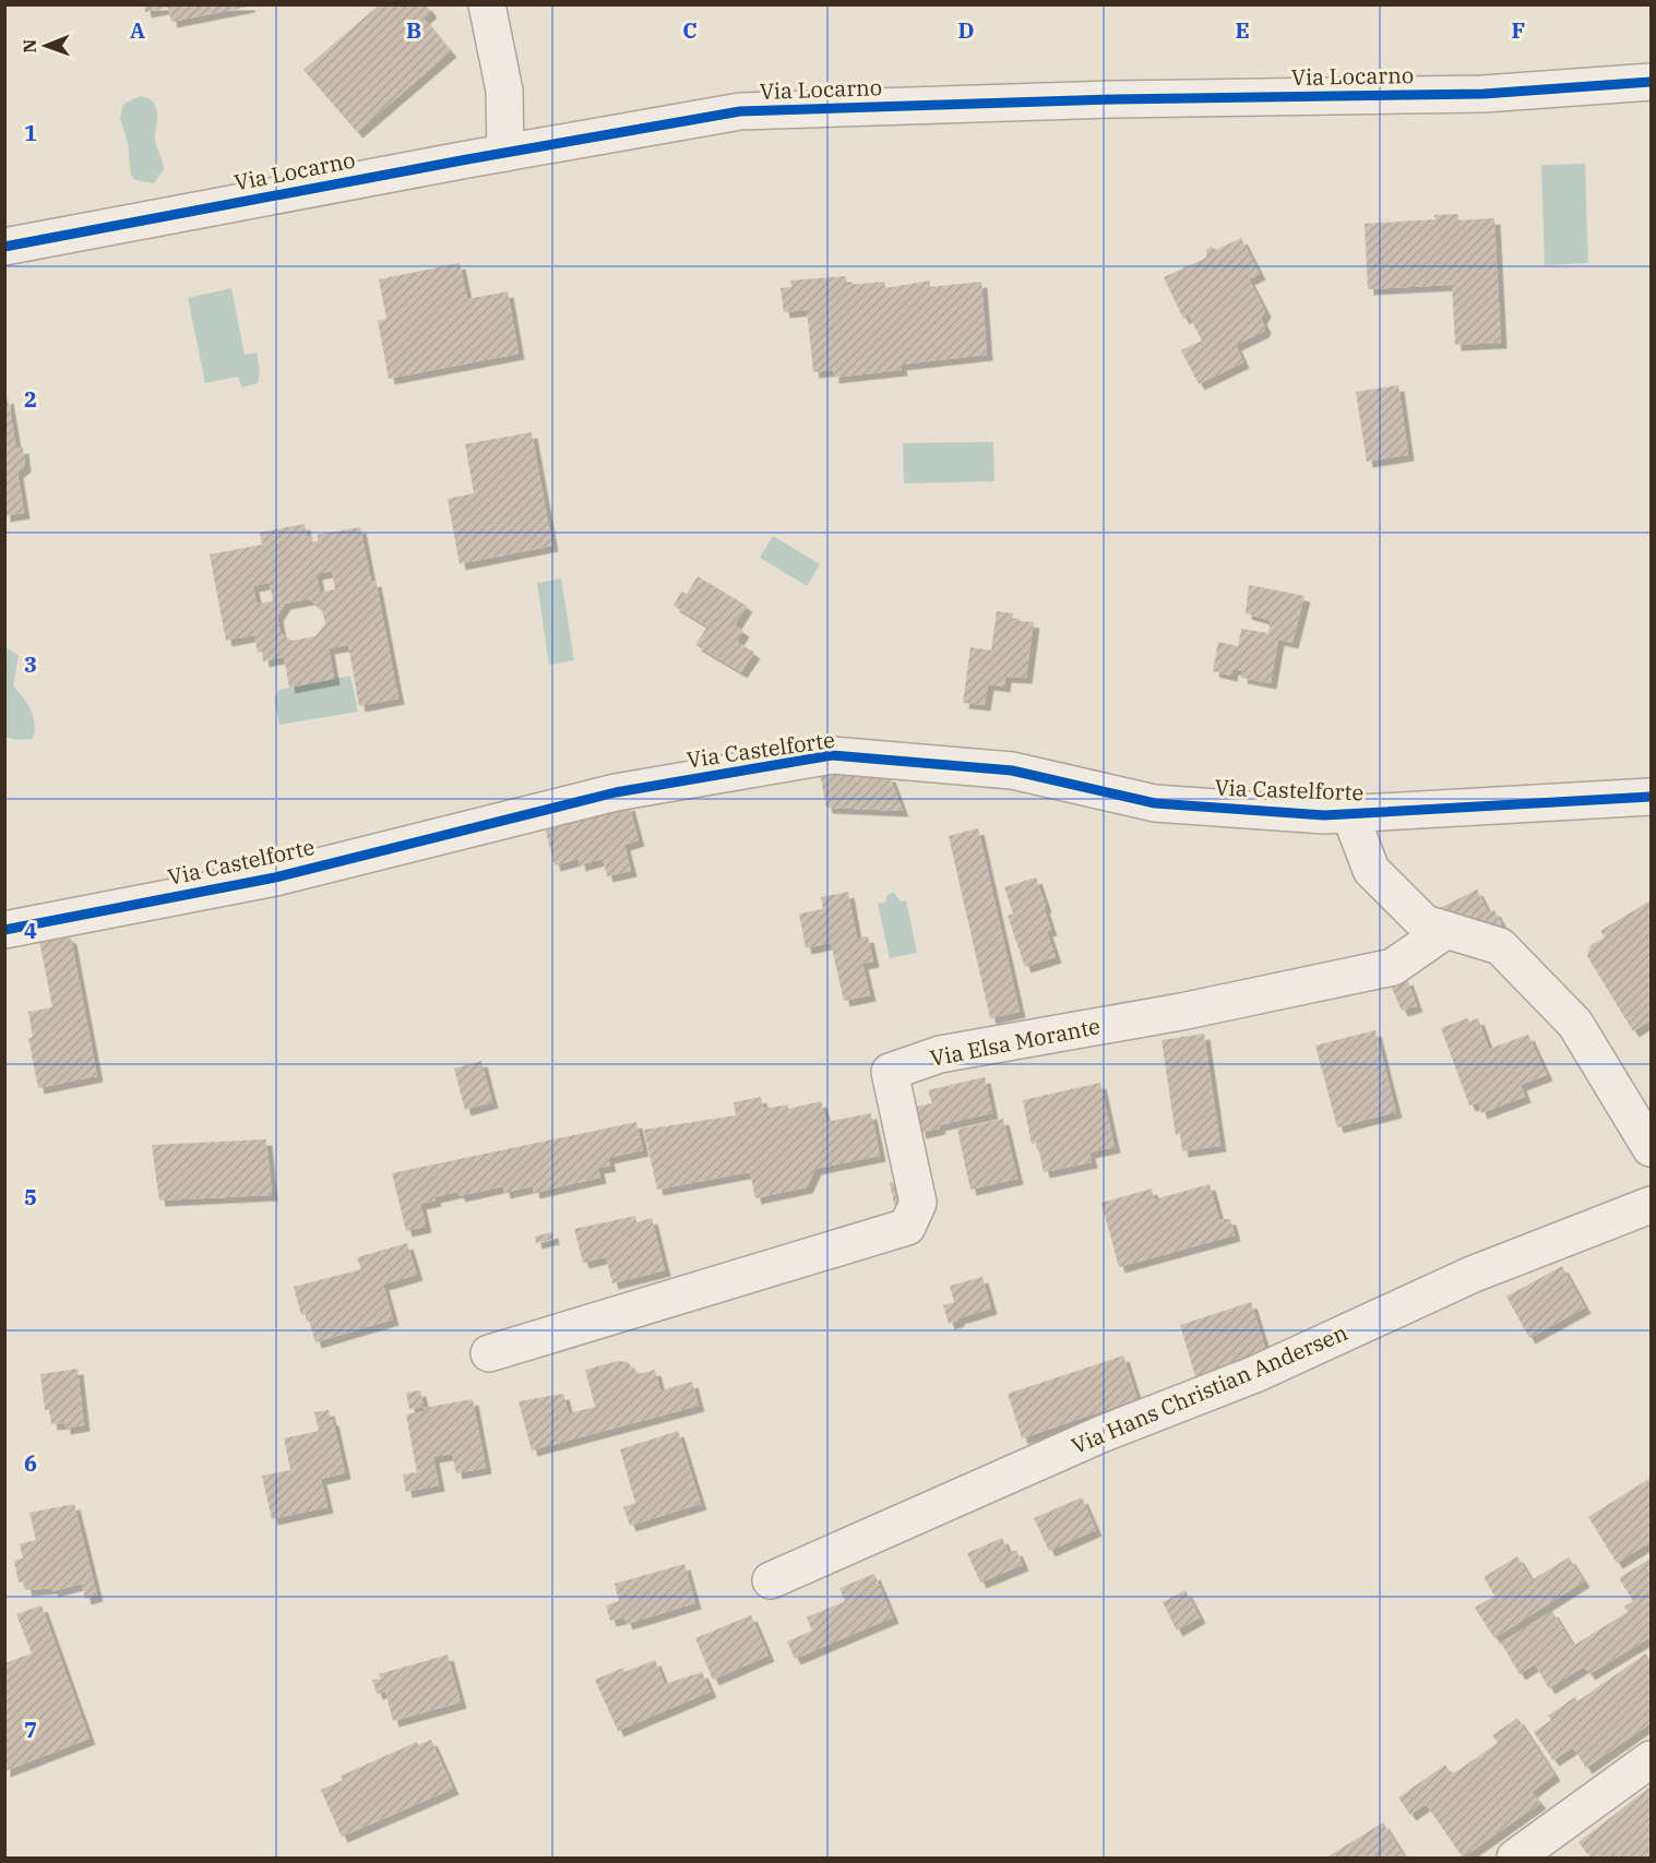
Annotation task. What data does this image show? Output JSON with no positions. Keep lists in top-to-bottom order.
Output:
{
  "streets": {
    "street": [
      "Via Locarno",
      "Via Castelforte",
      "Via Elsa Morante",
      "Via Hans Christian Andersen"
    ]
  },
  "north": "left",
  "grid": {
    "columns": [
      "A",
      "B",
      "C",
      "D",
      "E",
      "F"
    ],
    "rows": [
      "1",
      "2",
      "3",
      "4",
      "5",
      "6",
      "7"
    ]
  }
}
